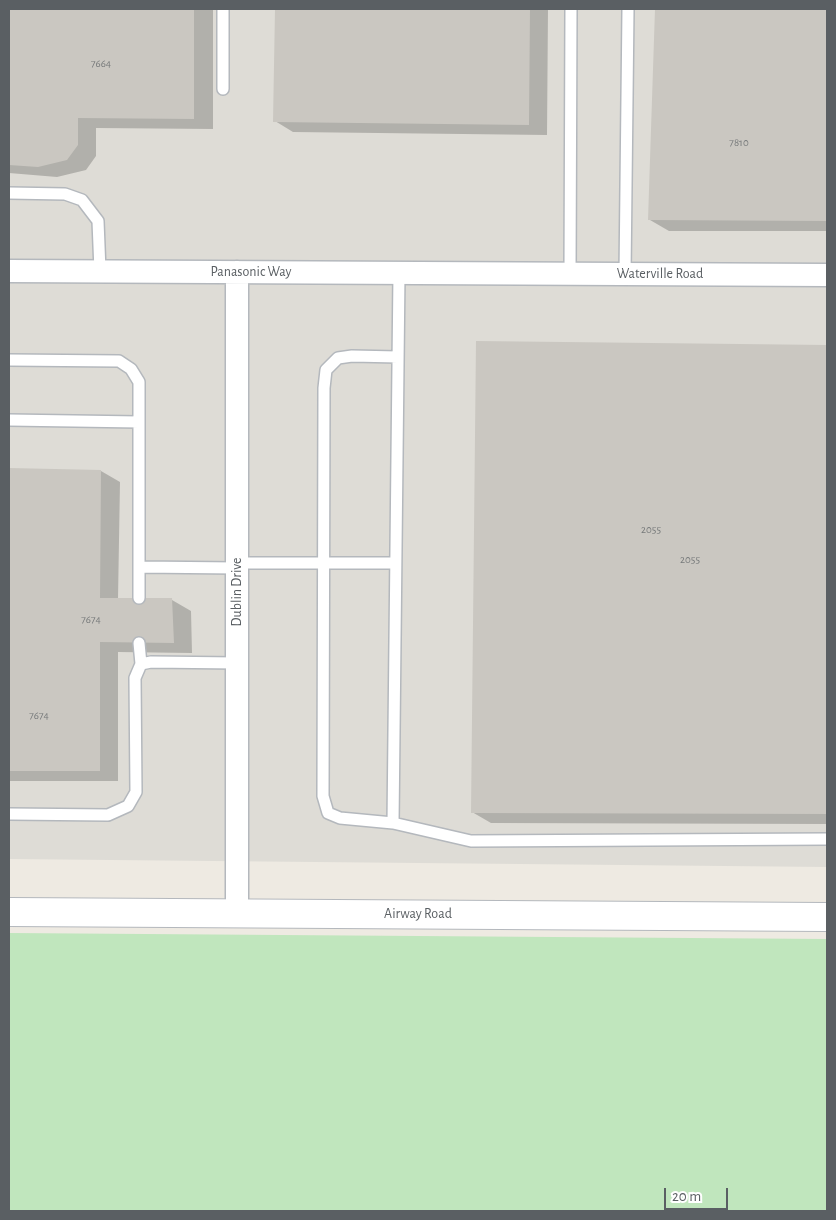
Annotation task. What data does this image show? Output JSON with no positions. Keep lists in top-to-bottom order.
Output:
{
  "streets": {
    "street": [
      "Panasonic Way",
      "Waterville Road",
      "Dublin Drive",
      "Airway Road"
    ]
  },
  "crossings": [
    ["Panasonic Way", "Waterville Road"],
    ["Panasonic Way", "Dublin Drive"],
    ["Dublin Drive", "Airway Road"]
  ],
  "house_numbers": [
    "7664",
    "7810",
    "2055",
    "2055",
    "7674",
    "7674"
  ],
  "scale_bar": "20 m"
}
